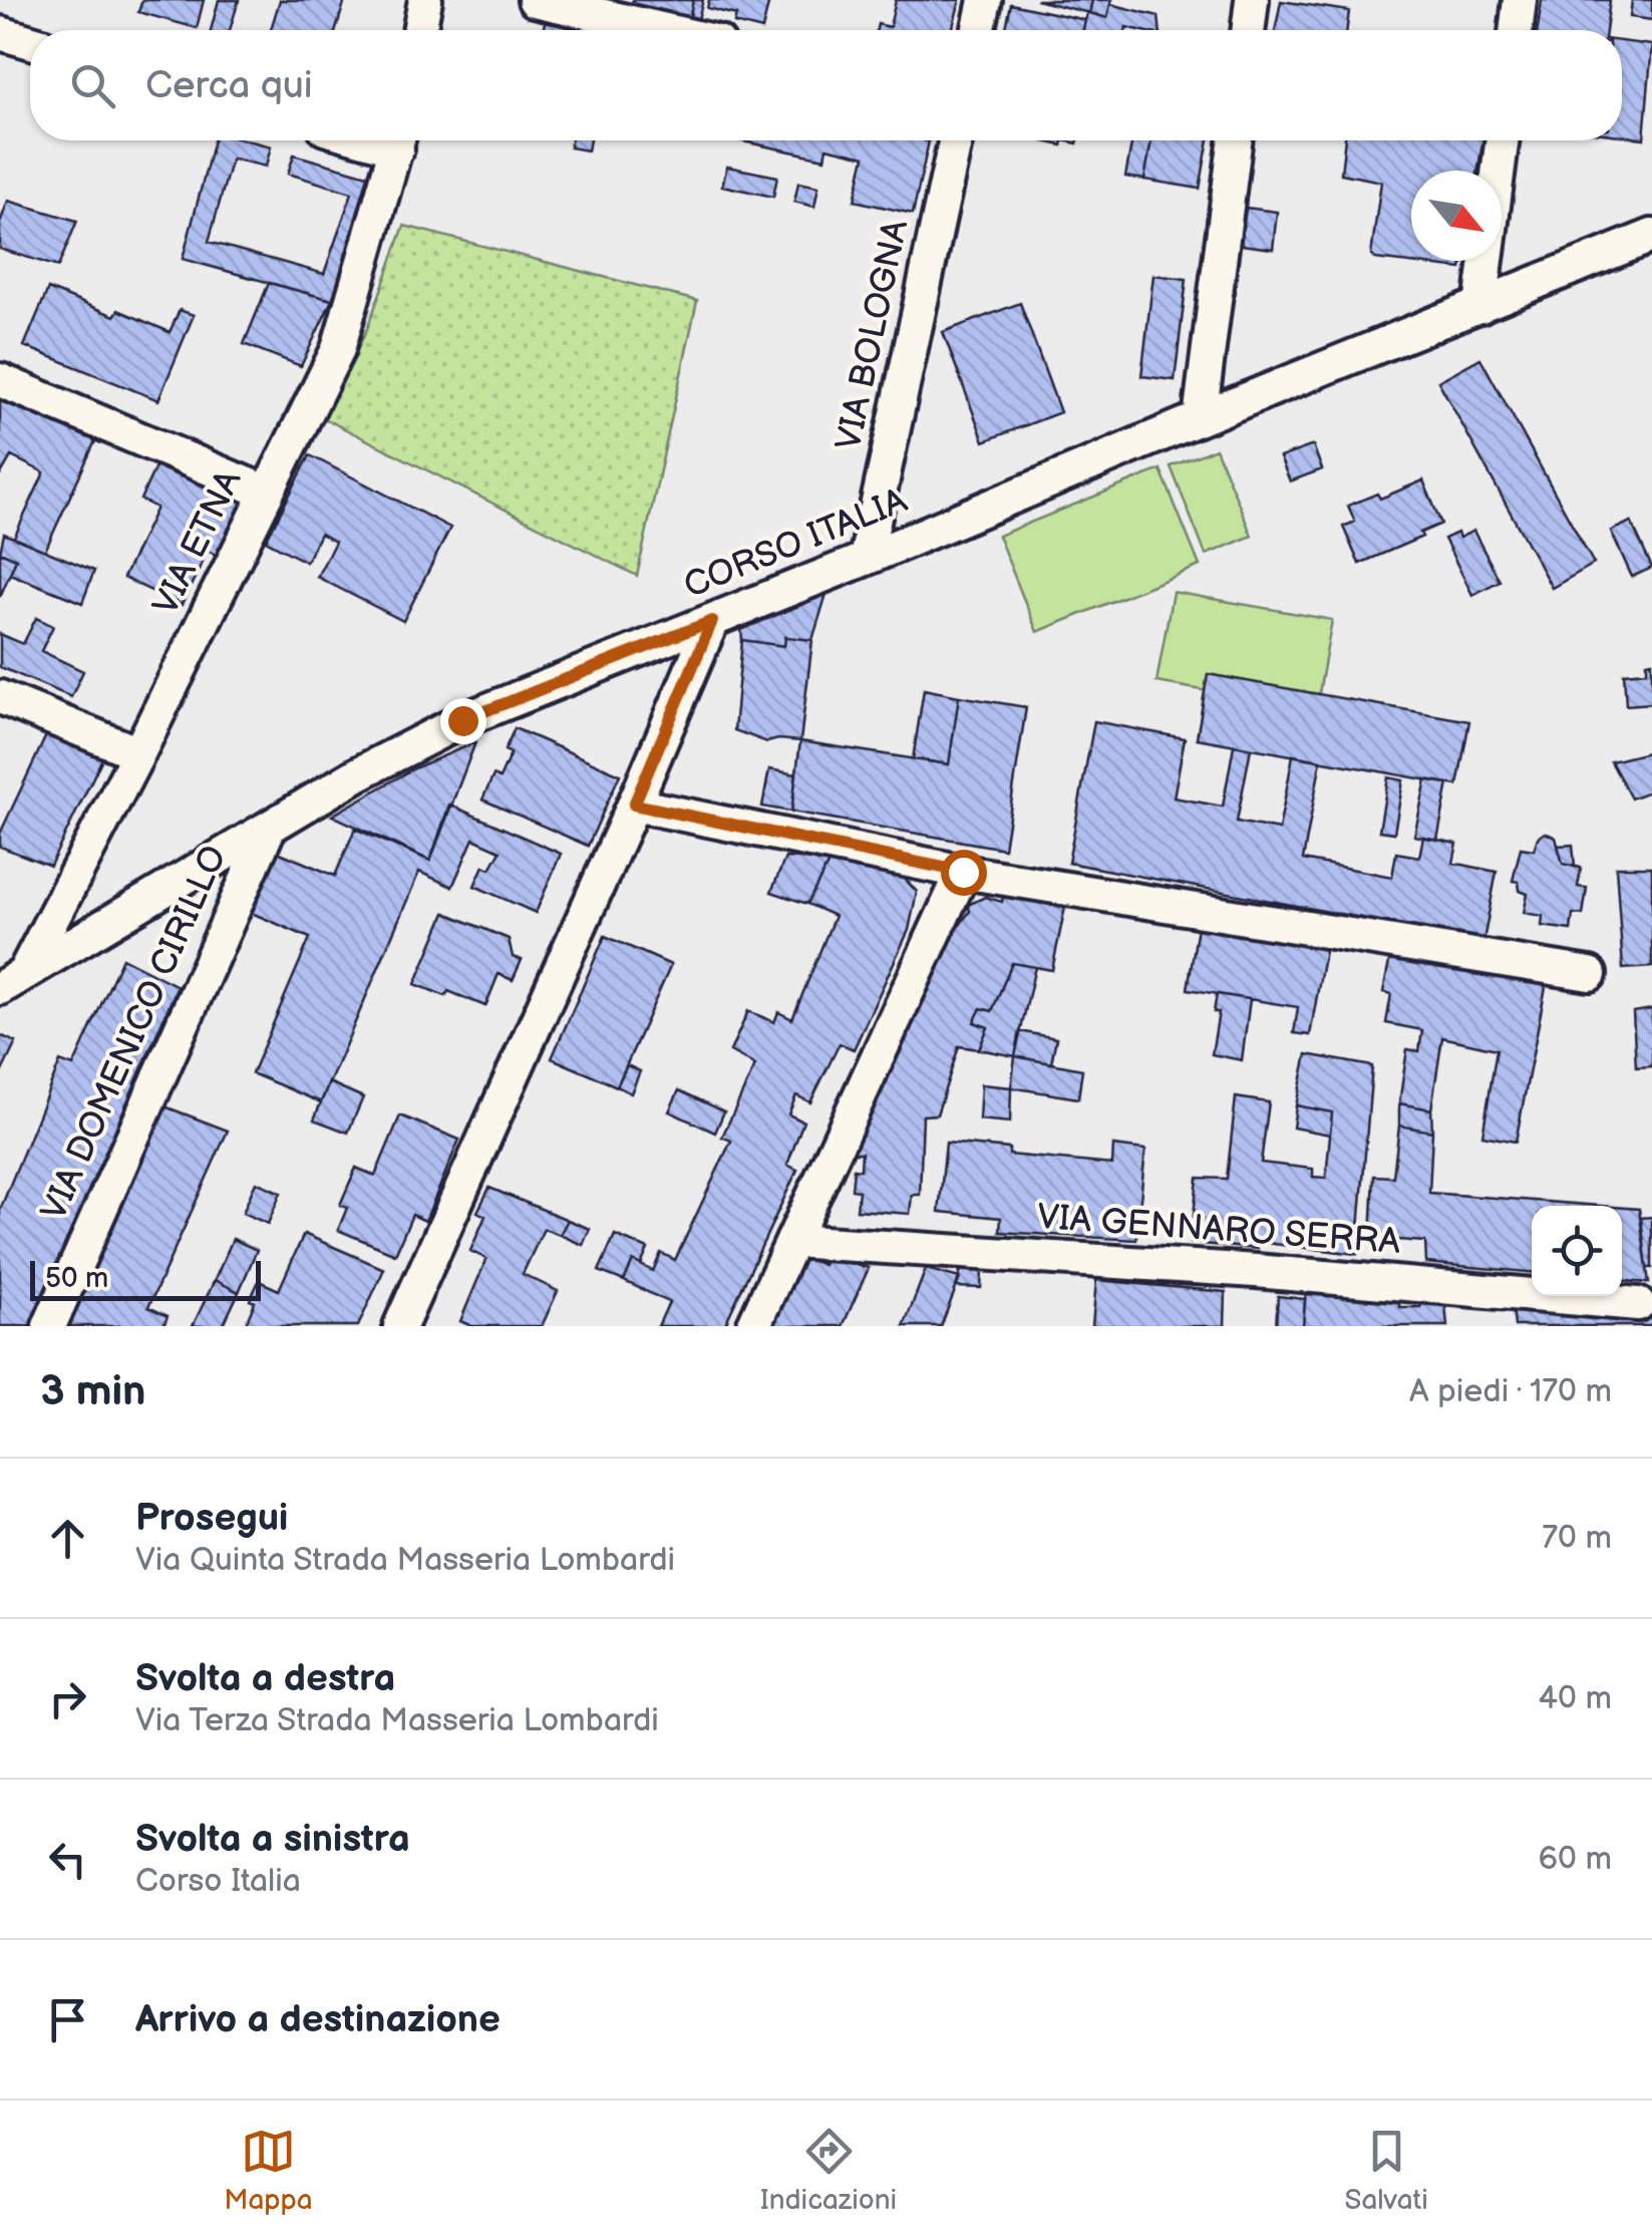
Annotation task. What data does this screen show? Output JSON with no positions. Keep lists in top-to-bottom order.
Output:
{
  "streets": {
    "street": [
      "VIA BOLOGNA",
      "VIA ETNA",
      "CORSO ITALIA",
      "VIA DOMENICO CIRILLO",
      "VIA GENNARO SERRA"
    ]
  },
  "crossings": [
    ["VIA BOLOGNA", "CORSO ITALIA"],
    ["VIA ETNA", "CORSO ITALIA"],
    ["CORSO ITALIA", "VIA DOMENICO CIRILLO"]
  ],
  "scale_bar": "50 m",
  "north": "bottom right",
  "page": {
    "search": "Cerca qui",
    "scale": "50 m",
    "heading": ["3 min", "A piedi · 170 m"],
    "list": [
      ["Prosegui", "Via Quinta Strada Masseria Lombardi", "70 m"],
      ["Svolta a destra", "Via Terza Strada Masseria Lombardi", "40 m"],
      ["Svolta a sinistra", "Corso Italia", "60 m"],
      "Arrivo a destinazione"
    ],
    "nav": ["Mappa", "Indicazioni", "Salvati"]
  }
}
